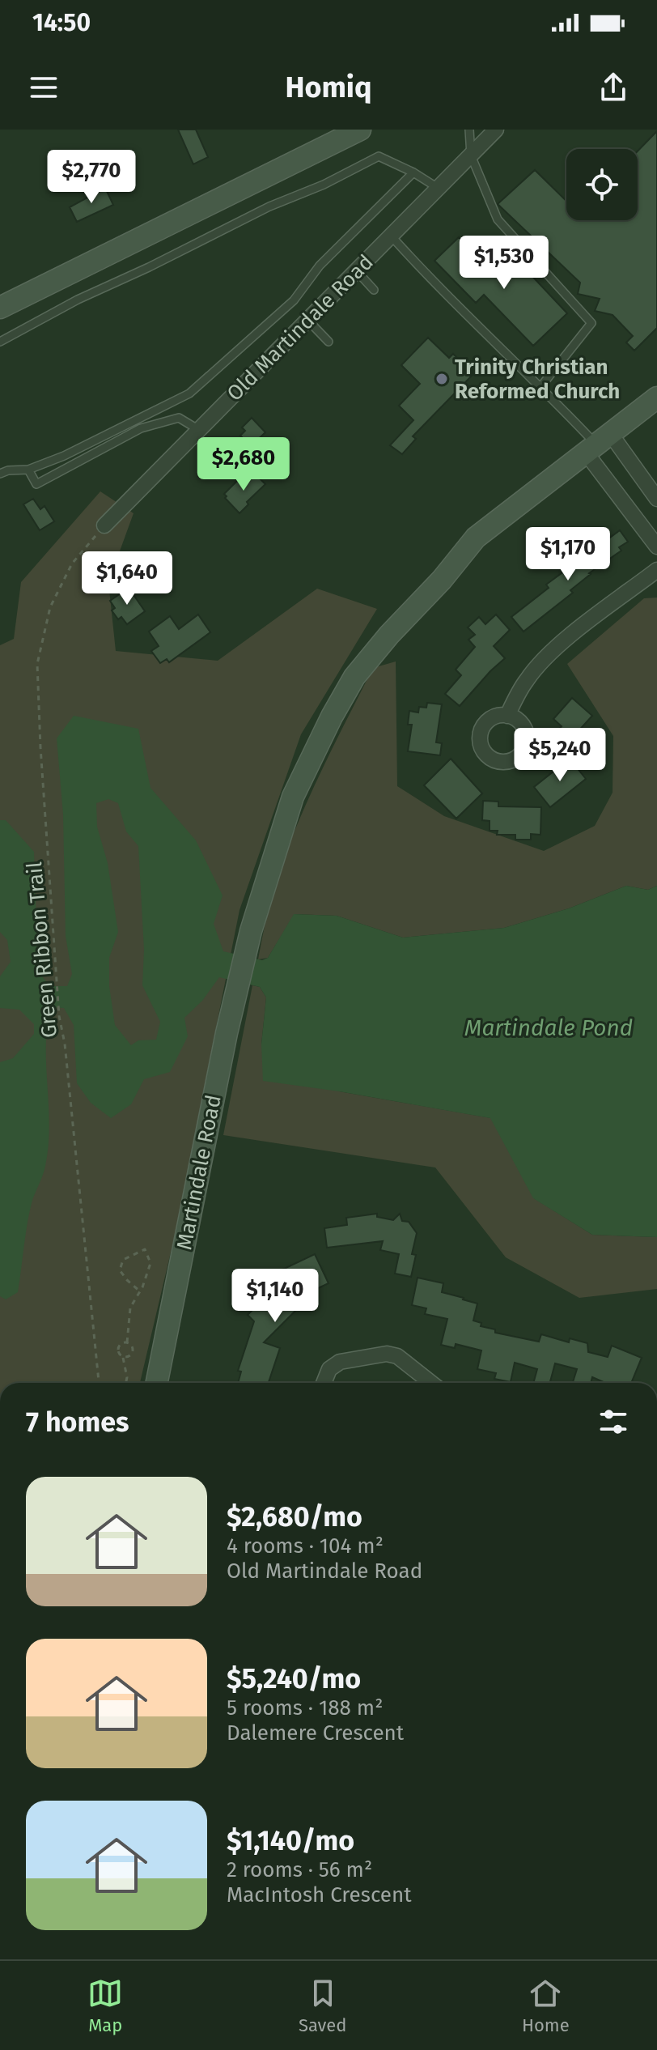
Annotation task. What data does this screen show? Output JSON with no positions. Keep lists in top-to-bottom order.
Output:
{
  "streets": {
    "main road": ["Martindale Road"],
    "street": ["Old Martindale Road"],
    "path": ["Green Ribbon Trail"]
  },
  "crossings": [
    ["Old Martindale Road", "Green Ribbon Trail"]
  ],
  "water": ["Martindale Pond"],
  "places": ["Trinity Christian Reformed Church"],
  "page": {
    "status": "14:50",
    "header": "Homiq",
    "price": [
      "$2,770",
      "$1,530",
      "$2,680",
      "$1,170",
      "$1,640",
      "$5,240",
      "$1,140"
    ],
    "heading": "7 homes",
    "list": [
      {
        "name": "$2,680/mo",
        "note": "4 rooms · 104 m² · Old Martindale Road"
      },
      {
        "name": "$5,240/mo",
        "note": "5 rooms · 188 m² · Dalemere Crescent"
      },
      {
        "name": "$1,140/mo",
        "note": "2 rooms · 56 m² · MacIntosh Crescent"
      }
    ],
    "tabs": ["Map", "Saved", "Home"]
  }
}
